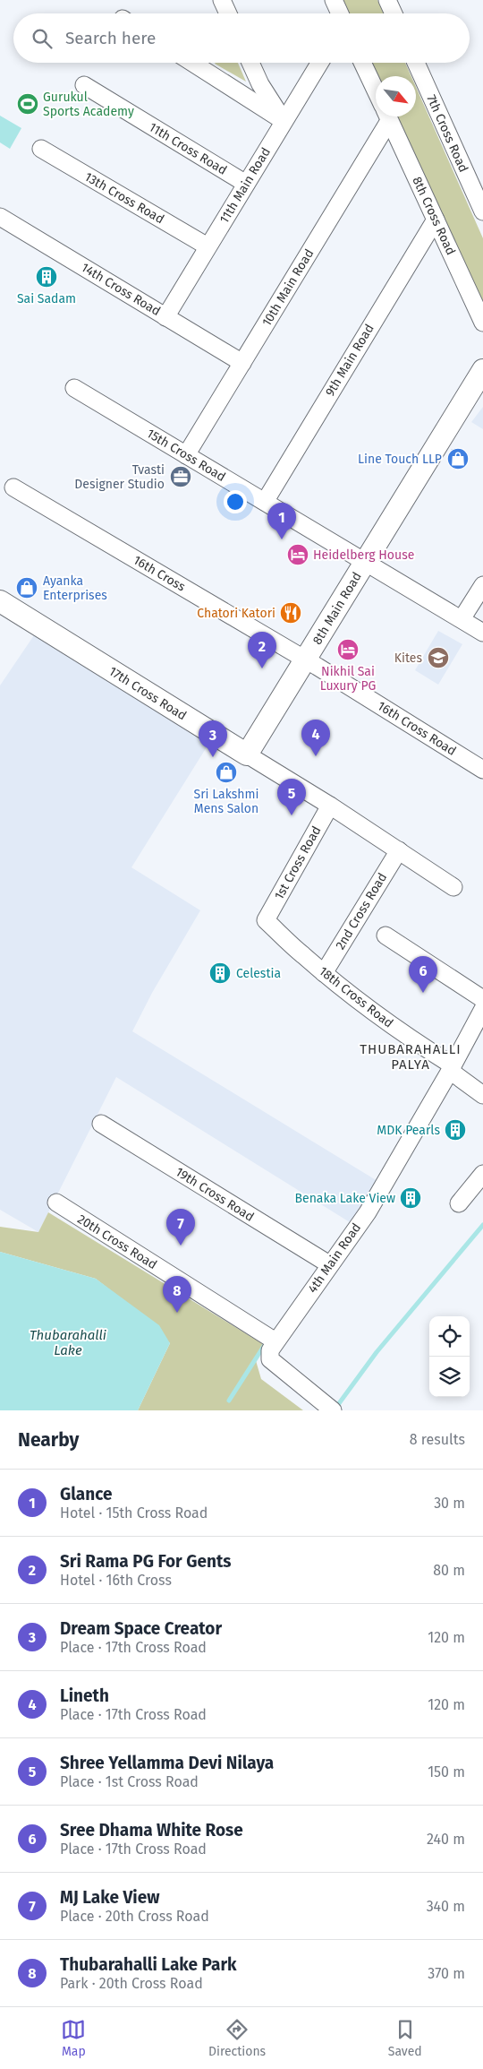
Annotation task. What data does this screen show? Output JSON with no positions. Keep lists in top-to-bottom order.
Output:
{
  "streets": {
    "street": [
      "7th Cross Road",
      "11th Cross Road",
      "11th Main Road",
      "13th Cross Road",
      "8th Cross Road",
      "10th Main Road",
      "14th Cross Road",
      "9th Main Road",
      "15th Cross Road",
      "16th Cross",
      "8th Main Road",
      "17th Cross Road",
      "16th Cross Road",
      "1st Cross Road",
      "2nd Cross Road",
      "18th Cross Road",
      "19th Cross Road",
      "20th Cross Road",
      "4th Main Road"
    ]
  },
  "crossings": [
    ["11th Cross Road", "11th Main Road"],
    ["11th Main Road", "13th Cross Road"],
    ["11th Main Road", "14th Cross Road"],
    ["8th Cross Road", "9th Main Road"],
    ["10th Main Road", "14th Cross Road"],
    ["10th Main Road", "15th Cross Road"],
    ["9th Main Road", "15th Cross Road"],
    ["15th Cross Road", "8th Main Road"],
    ["16th Cross", "8th Main Road"],
    ["16th Cross", "16th Cross Road"],
    ["8th Main Road", "17th Cross Road"],
    ["8th Main Road", "16th Cross Road"],
    ["17th Cross Road", "1st Cross Road"],
    ["17th Cross Road", "2nd Cross Road"],
    ["1st Cross Road", "18th Cross Road"],
    ["2nd Cross Road", "18th Cross Road"],
    ["18th Cross Road", "4th Main Road"],
    ["19th Cross Road", "4th Main Road"],
    ["20th Cross Road", "4th Main Road"]
  ],
  "districts": ["THUBARAHALLI PALYA"],
  "water": ["Thubarahalli Lake"],
  "places": {
    "sports": ["Gurukul Sports Academy"],
    "building": [
      "Sai Sadam",
      "Celestia",
      "MDK Pearls",
      "Benaka Lake View"
    ],
    "shop": ["Line Touch LLP", "Ayanka Enterprises", "Sri Lakshmi Mens Salon"],
    "office": ["Tvasti Designer Studio"],
    "hotel": ["Heidelberg House", "Nikhil Sai Luxury PG"],
    "restaurant": ["Chatori Katori"],
    "school or university": ["Kites"]
  },
  "north": "bottom right",
  "page": {
    "search": "Search here",
    "pins": [
      "1",
      "2",
      "4",
      "3",
      "5",
      "6",
      "7",
      "8"
    ],
    "heading": ["Nearby", "8 results"],
    "list": [
      {
        "mark": "1",
        "name": "Glance",
        "note": "Hotel · 15th Cross Road",
        "value": "30 m"
      },
      {
        "mark": "2",
        "name": "Sri Rama PG For Gents",
        "note": "Hotel · 16th Cross",
        "value": "80 m"
      },
      {
        "mark": "3",
        "name": "Dream Space Creator",
        "note": "Place · 17th Cross Road",
        "value": "120 m"
      },
      {
        "mark": "4",
        "name": "Lineth",
        "note": "Place · 17th Cross Road",
        "value": "120 m"
      },
      {
        "mark": "5",
        "name": "Shree Yellamma Devi Nilaya",
        "note": "Place · 1st Cross Road",
        "value": "150 m"
      },
      {
        "mark": "6",
        "name": "Sree Dhama White Rose",
        "note": "Place · 17th Cross Road",
        "value": "240 m"
      },
      {
        "mark": "7",
        "name": "MJ Lake View",
        "note": "Place · 20th Cross Road",
        "value": "340 m"
      },
      {
        "mark": "8",
        "name": "Thubarahalli Lake Park",
        "note": "Park · 20th Cross Road",
        "value": "370 m"
      }
    ],
    "nav": ["Map", "Directions", "Saved"]
  }
}
